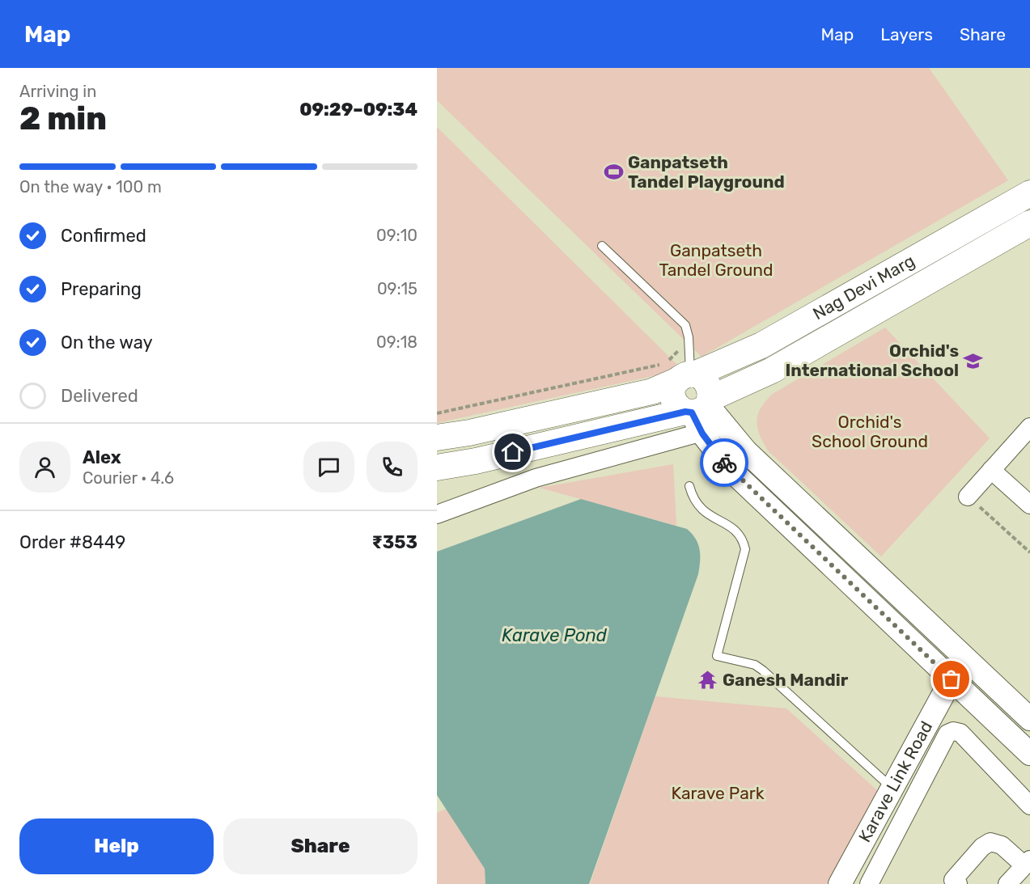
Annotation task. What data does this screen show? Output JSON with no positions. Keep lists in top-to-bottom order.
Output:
{
  "streets": {
    "main road": ["Nag Devi Marg"],
    "street": ["Karave Link Road"]
  },
  "water": ["Karave Pond"],
  "parks": ["Ganpatseth Tandel Ground", "Orchid's School Ground", "Karave Park"],
  "places": {
    "sports": ["Ganpatseth Tandel Playground"],
    "school or university": ["Orchid's International School"],
    "temple": ["Ganesh Mandir"]
  },
  "page": {
    "header": "Map",
    "nav": ["Map", "Layers", "Share"],
    "heading": ["2 min", "Arriving in", "09:29–09:34"],
    "panel": [
      "Alex",
      "Courier · 4.6",
      "Order #8449",
      "₹353"
    ],
    "bar": "On the way · 100 m",
    "list": [
      ["Confirmed", "09:10"],
      ["Preparing", "09:15"],
      ["On the way", "09:18"],
      "Delivered"
    ],
    "buttons": ["Help", "Share"]
  }
}
